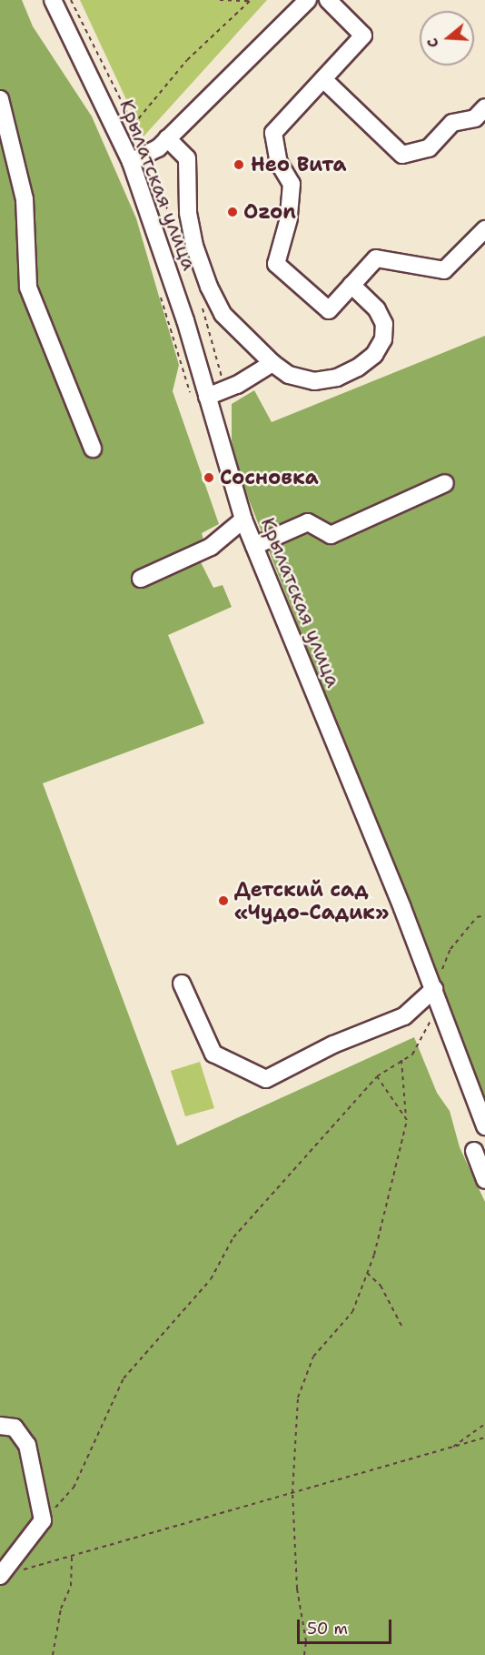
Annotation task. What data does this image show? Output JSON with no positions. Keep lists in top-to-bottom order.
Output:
{
  "streets": {
    "street": ["Крылатская улица"]
  },
  "places": [
    "Нео Вита",
    "Ozon",
    "Сосновка",
    "Детский сад «Чудо-Садик»"
  ],
  "scale_bar": "50 m",
  "north": "left"
}
